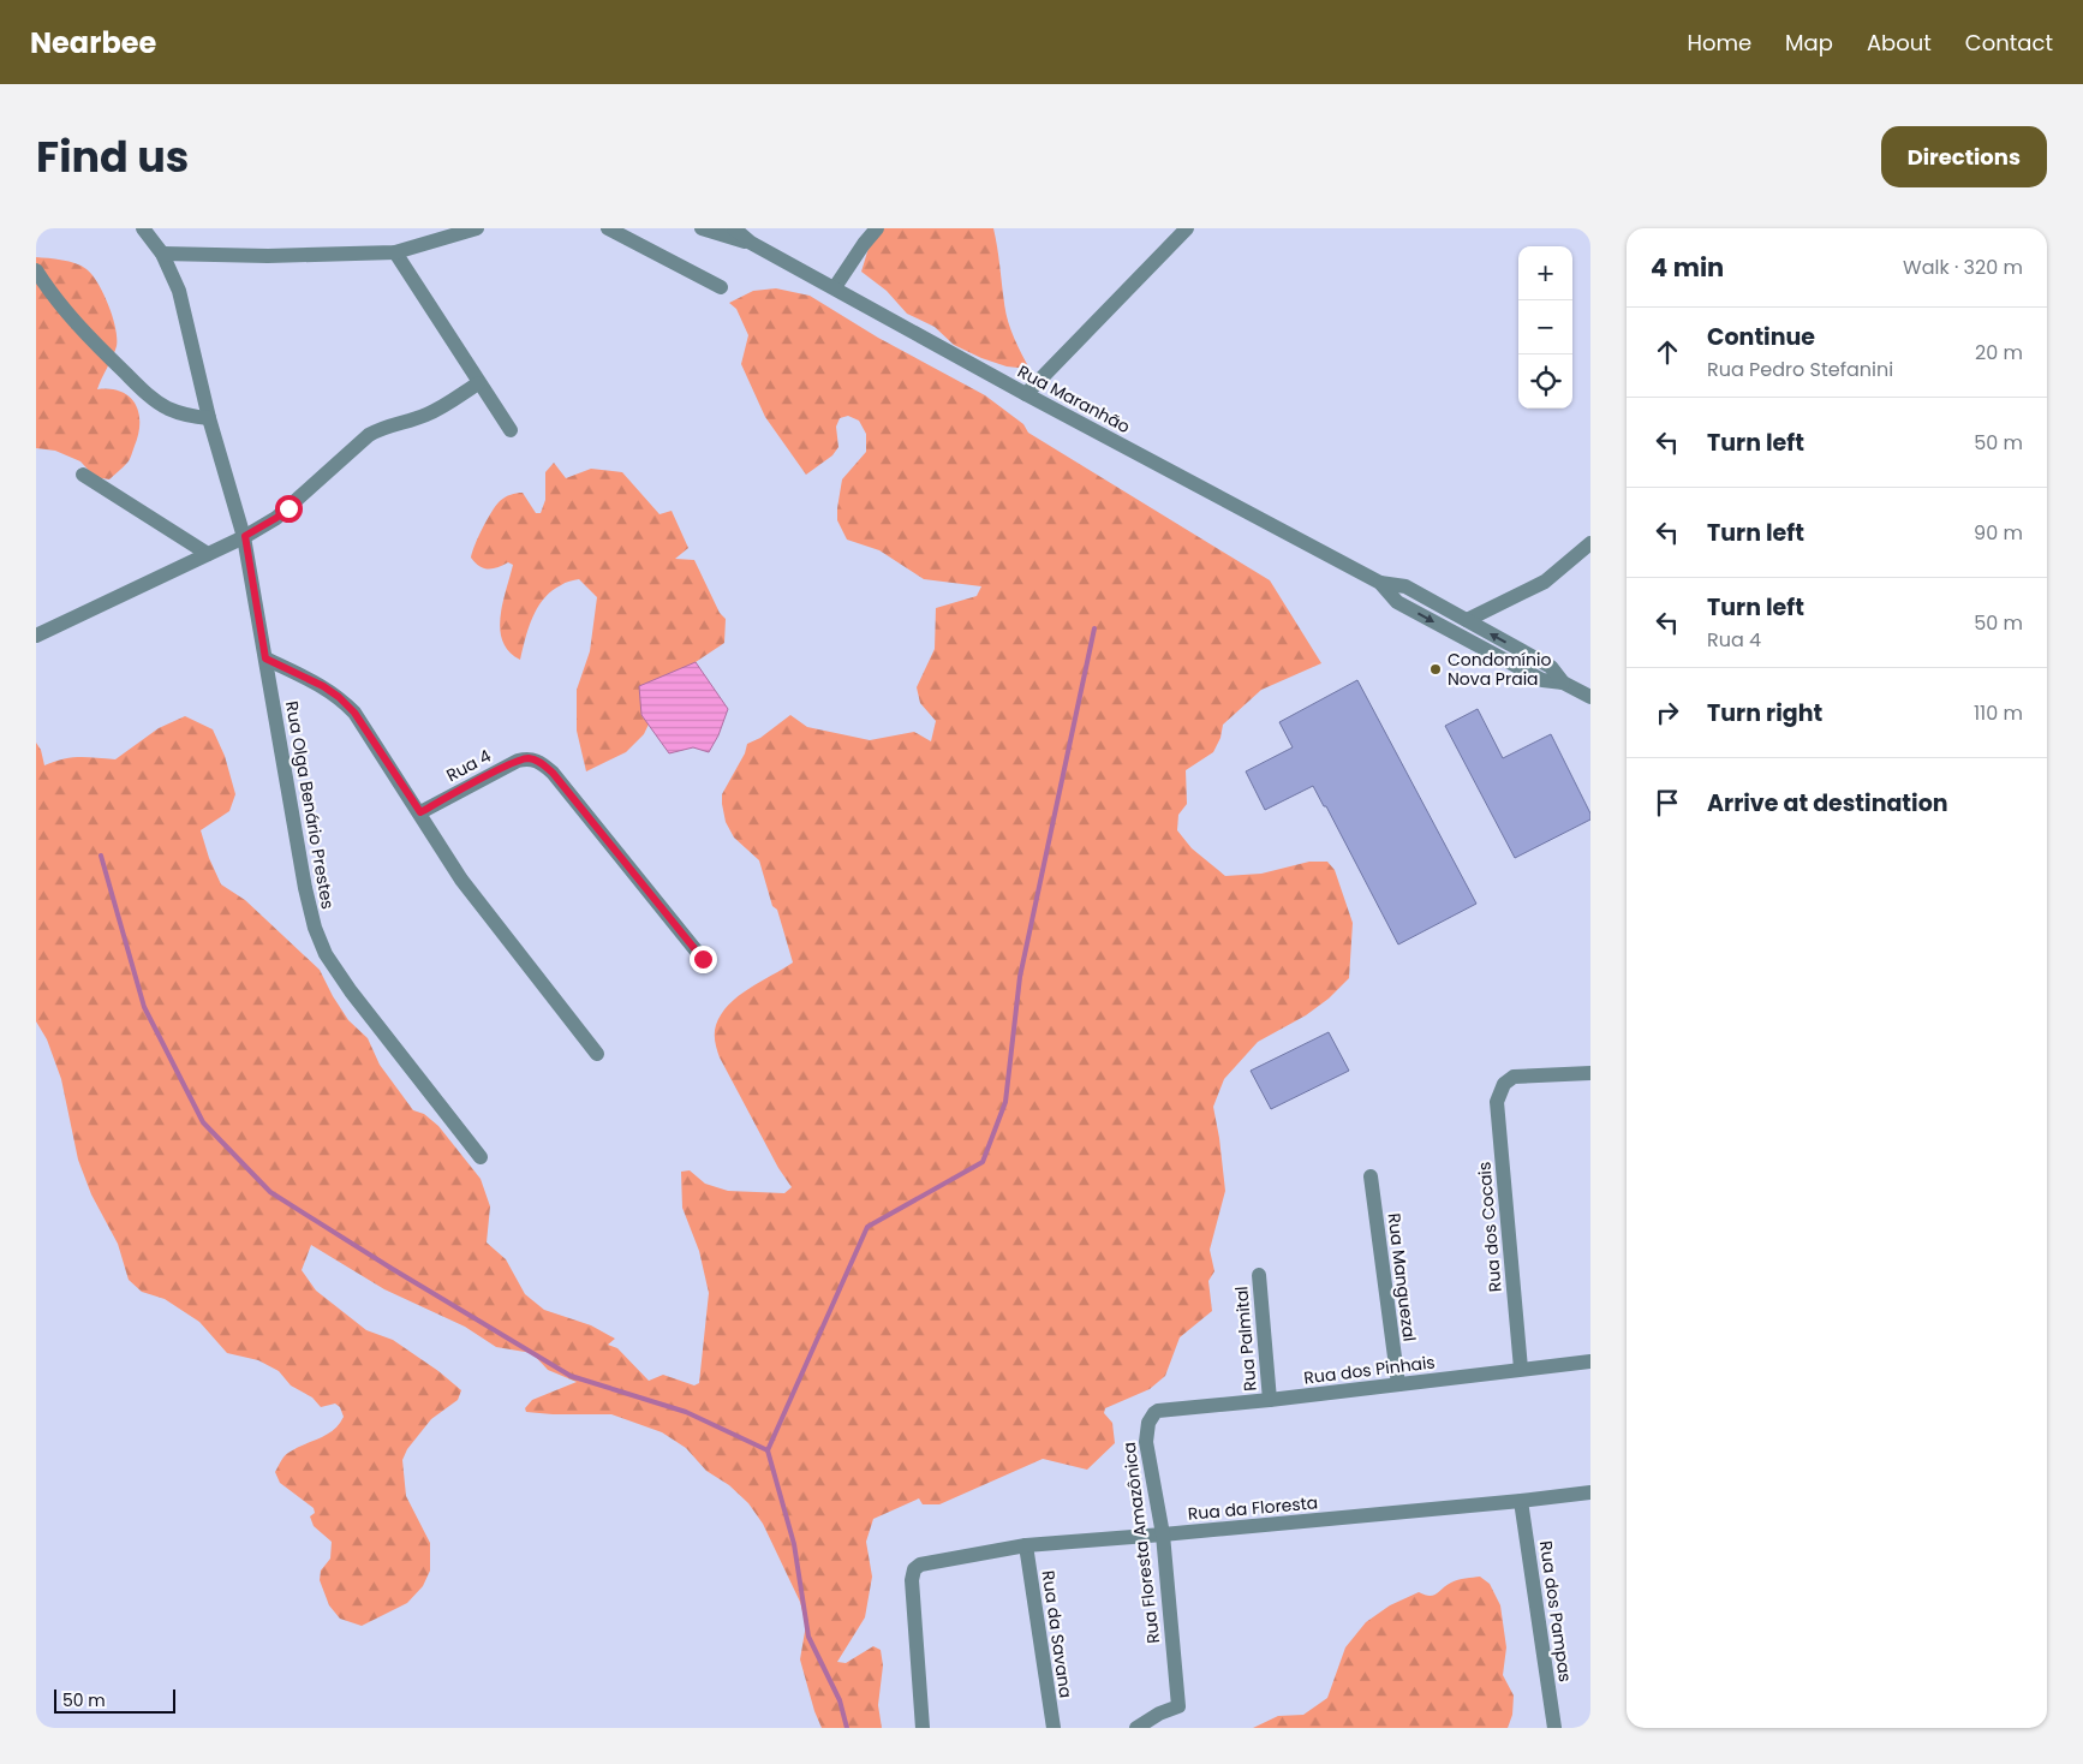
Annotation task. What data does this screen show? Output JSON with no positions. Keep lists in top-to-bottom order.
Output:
{
  "streets": {
    "street": [
      "Rua Maranhão",
      "Rua 4",
      "Rua Olga Benário Prestes",
      "Rua dos Cocais",
      "Rua Manguezal",
      "Rua Palmital",
      "Rua dos Pinhais",
      "Rua da Floresta",
      "Rua Floresta Amazônica",
      "Rua dos Pampas",
      "Rua da Savana"
    ]
  },
  "crossings": [
    ["Rua dos Cocais", "Rua dos Pinhais"],
    ["Rua Manguezal", "Rua dos Pinhais"],
    ["Rua Palmital", "Rua dos Pinhais"],
    ["Rua dos Pinhais", "Rua Floresta Amazônica"],
    ["Rua da Floresta", "Rua Floresta Amazônica"],
    ["Rua da Floresta", "Rua dos Pampas"],
    ["Rua da Floresta", "Rua da Savana"]
  ],
  "places": ["Condomínio Nova Praia"],
  "scale_bar": "50 m",
  "page": {
    "header": "Nearbee",
    "nav": [
      "Home",
      "Map",
      "About",
      "Contact"
    ],
    "title": "Find us",
    "buttons": "Directions",
    "heading": ["4 min", "Walk · 320 m"],
    "map_buttons": ["+", "−"],
    "list": [
      ["Continue", "Rua Pedro Stefanini", "20 m"],
      ["Turn left", "50 m"],
      ["Turn left", "90 m"],
      ["Turn left", "Rua 4", "50 m"],
      ["Turn right", "110 m"],
      "Arrive at destination"
    ],
    "scale": "50 m"
  }
}
